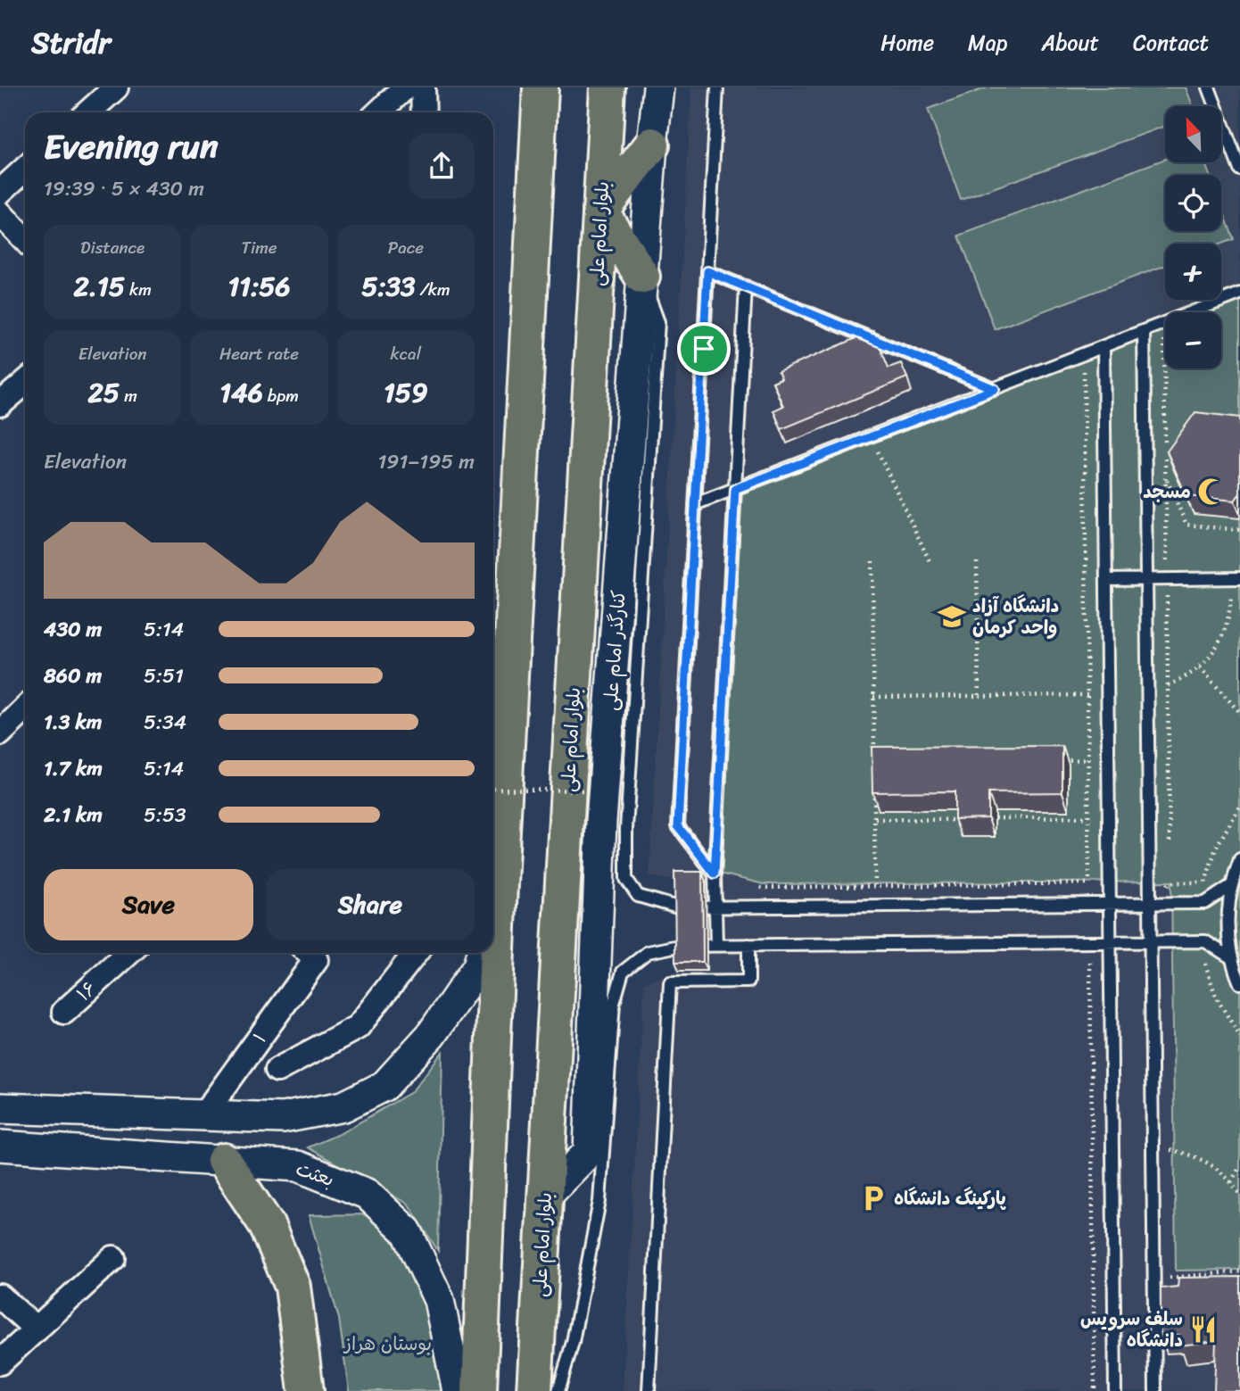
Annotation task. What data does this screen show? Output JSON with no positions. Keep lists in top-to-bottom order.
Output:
{
  "streets": {
    "main road": ["بلوار امام علی"],
    "street": [
      "کنارگذر امام علی",
      "۱۶",
      "۱",
      "بعثت"
    ]
  },
  "crossings": [
    ["بلوار امام علی", "کنارگذر امام علی"]
  ],
  "parks": ["بوستان هراز"],
  "places": {
    "mosque": ["مسجد"],
    "school or university": ["دانشگاه آزاد واحد کرمان"],
    "parking": ["پارکینگ دانشگاه"],
    "restaurant": ["سلف سرویس دانشگاه"]
  },
  "north": "top left",
  "page": {
    "header": "Stridr",
    "nav": [
      "Home",
      "Map",
      "About",
      "Contact"
    ],
    "map_buttons": ["+", "−"],
    "heading": ["Evening run", "19:39 · 5 × 430 m"],
    "stats": [
      ["Distance", "2.15 km"],
      ["Time", "11:56"],
      ["Pace", "5:33 /km"],
      ["Elevation", "25 m"],
      ["Heart rate", "146 bpm"],
      ["kcal", "159"]
    ],
    "chart": ["Elevation", "191–195 m"],
    "list": [
      {
        "name": "430 m",
        "note": "5:14"
      },
      {
        "name": "860 m",
        "note": "5:51"
      },
      {
        "name": "1.3 km",
        "note": "5:34"
      },
      {
        "name": "1.7 km",
        "note": "5:14"
      },
      {
        "name": "2.1 km",
        "note": "5:53"
      }
    ],
    "buttons": ["Save", "Share"]
  }
}
